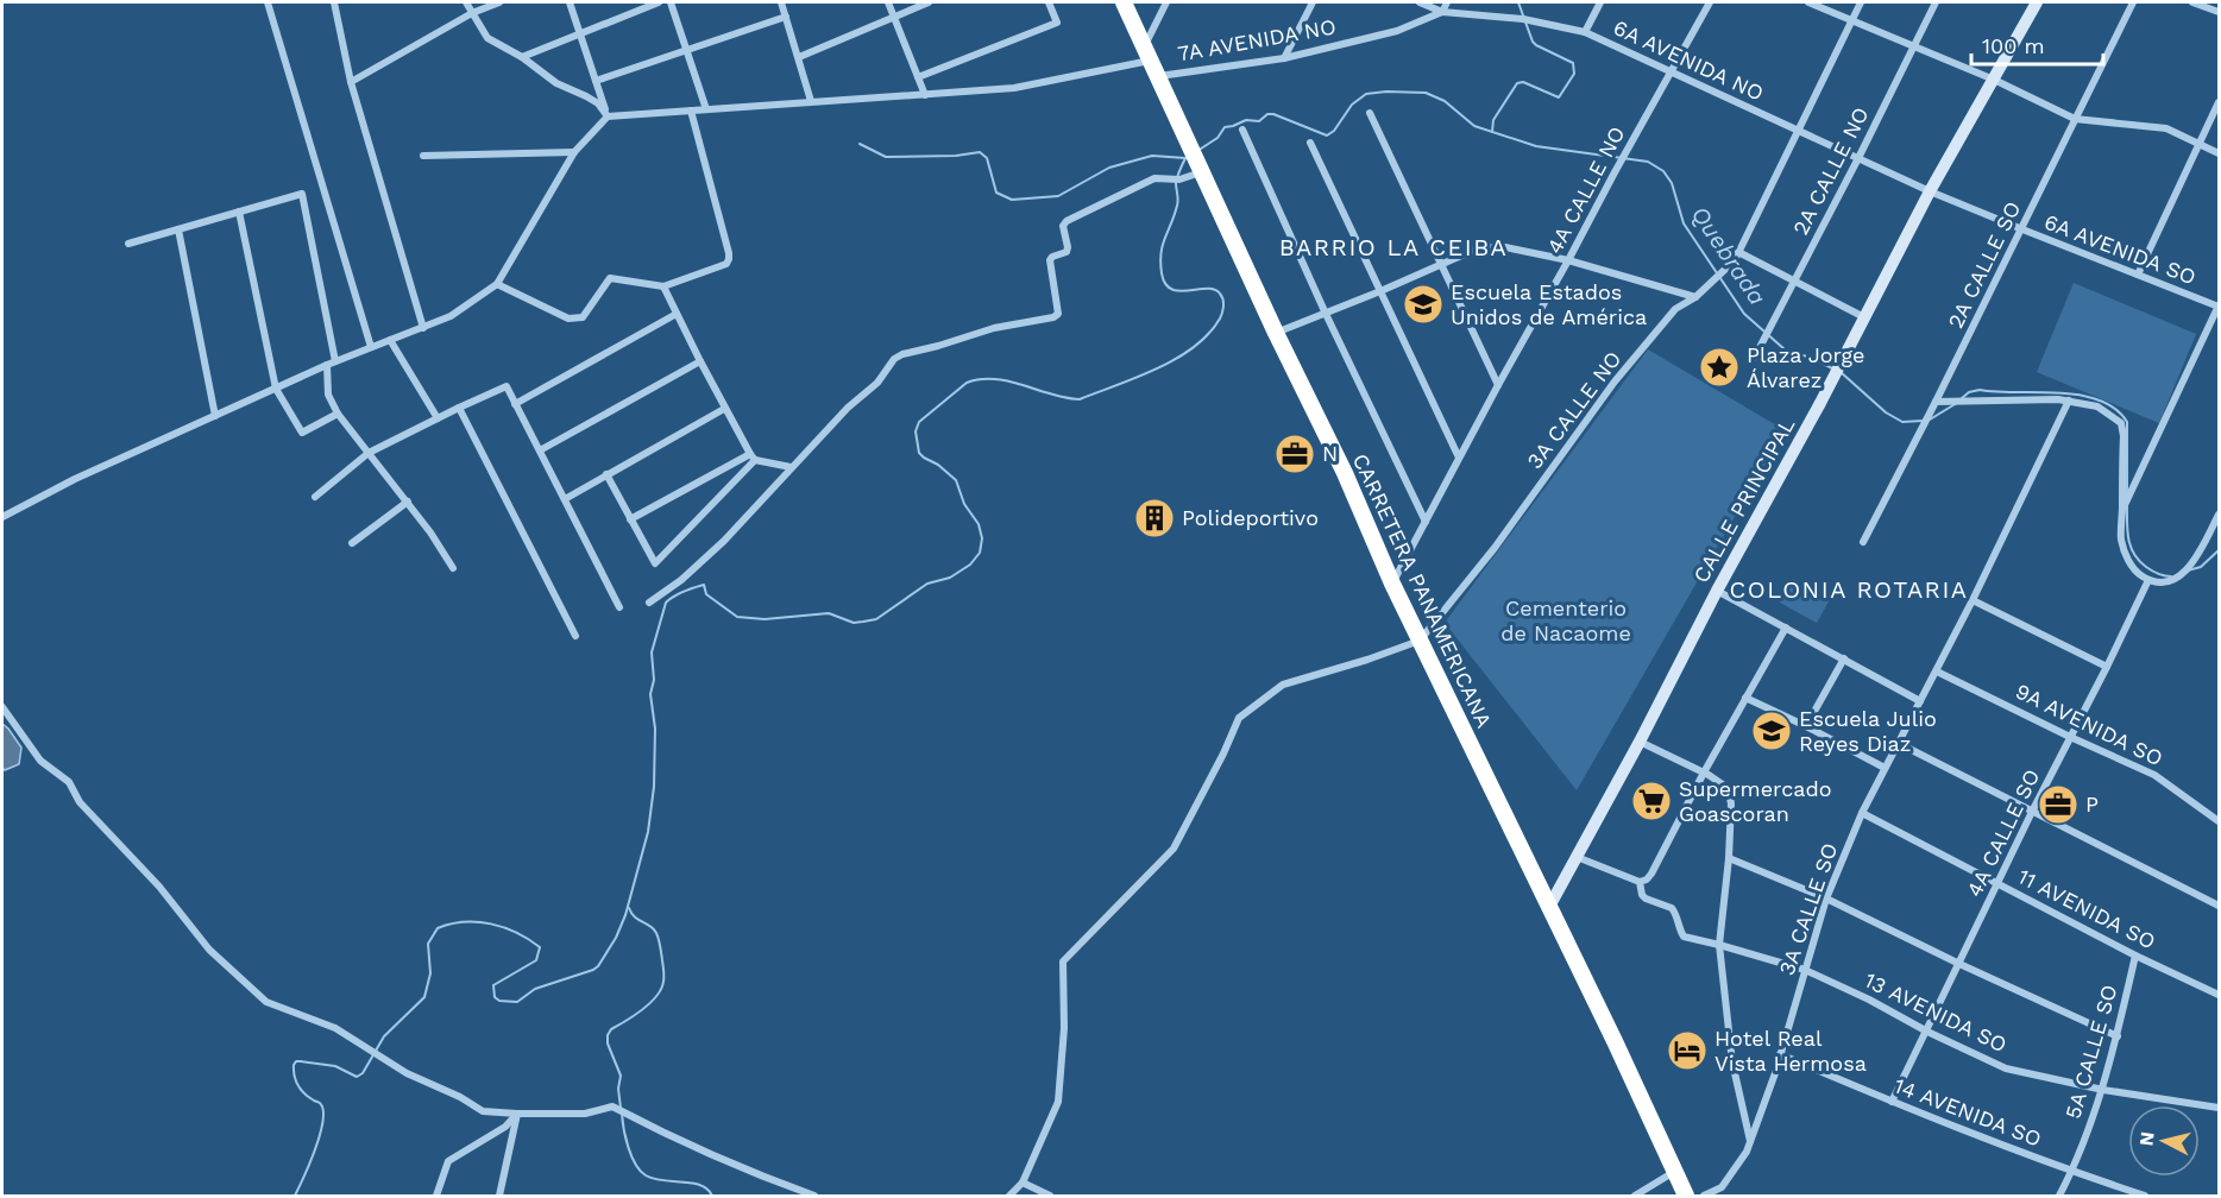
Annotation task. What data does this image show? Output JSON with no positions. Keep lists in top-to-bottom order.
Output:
{
  "streets": {
    "highway": ["CARRETERA PANAMERICANA"],
    "street": [
      "7A AVENIDA NO",
      "6A AVENIDA NO",
      "2A CALLE NO",
      "4A CALLE NO",
      "6A AVENIDA SO",
      "2A CALLE SO",
      "3A CALLE NO",
      "CALLE PRINCIPAL",
      "9A AVENIDA SO",
      "4A CALLE SO",
      "3A CALLE SO",
      "11 AVENIDA SO",
      "13 AVENIDA SO",
      "5A CALLE SO",
      "14 AVENIDA SO"
    ]
  },
  "crossings": [
    ["7A AVENIDA NO", "6A AVENIDA NO"],
    ["7A AVENIDA NO", "CARRETERA PANAMERICANA"],
    ["6A AVENIDA NO", "2A CALLE NO"],
    ["6A AVENIDA NO", "4A CALLE NO"],
    ["6A AVENIDA NO", "6A AVENIDA SO"],
    ["6A AVENIDA NO", "3A CALLE NO"],
    ["6A AVENIDA NO", "CALLE PRINCIPAL"],
    ["4A CALLE NO", "CARRETERA PANAMERICANA"],
    ["6A AVENIDA SO", "2A CALLE SO"],
    ["6A AVENIDA SO", "CALLE PRINCIPAL"],
    ["3A CALLE NO", "CARRETERA PANAMERICANA"],
    ["CALLE PRINCIPAL", "CARRETERA PANAMERICANA"],
    ["9A AVENIDA SO", "4A CALLE SO"],
    ["9A AVENIDA SO", "3A CALLE SO"],
    ["4A CALLE SO", "11 AVENIDA SO"],
    ["4A CALLE SO", "13 AVENIDA SO"],
    ["4A CALLE SO", "14 AVENIDA SO"],
    ["3A CALLE SO", "11 AVENIDA SO"],
    ["3A CALLE SO", "13 AVENIDA SO"],
    ["3A CALLE SO", "14 AVENIDA SO"],
    ["11 AVENIDA SO", "5A CALLE SO"],
    ["13 AVENIDA SO", "5A CALLE SO"],
    ["5A CALLE SO", "14 AVENIDA SO"]
  ],
  "districts": ["BARRIO LA CEIBA", "COLONIA ROTARIA"],
  "water": ["Quebrada"],
  "parks": ["Cementerio de Nacaome"],
  "places": {
    "school or university": ["Escuela Estados Unidos de América", "Escuela Julio Reyes Diaz"],
    "place": ["Plaza Jorge Álvarez"],
    "office": ["N", "P"],
    "building": ["Polideportivo"],
    "supermarket": ["Supermercado Goascoran"],
    "hotel": ["Hotel Real Vista Hermosa"]
  },
  "scale_bar": "100 m",
  "north": "left"
}
